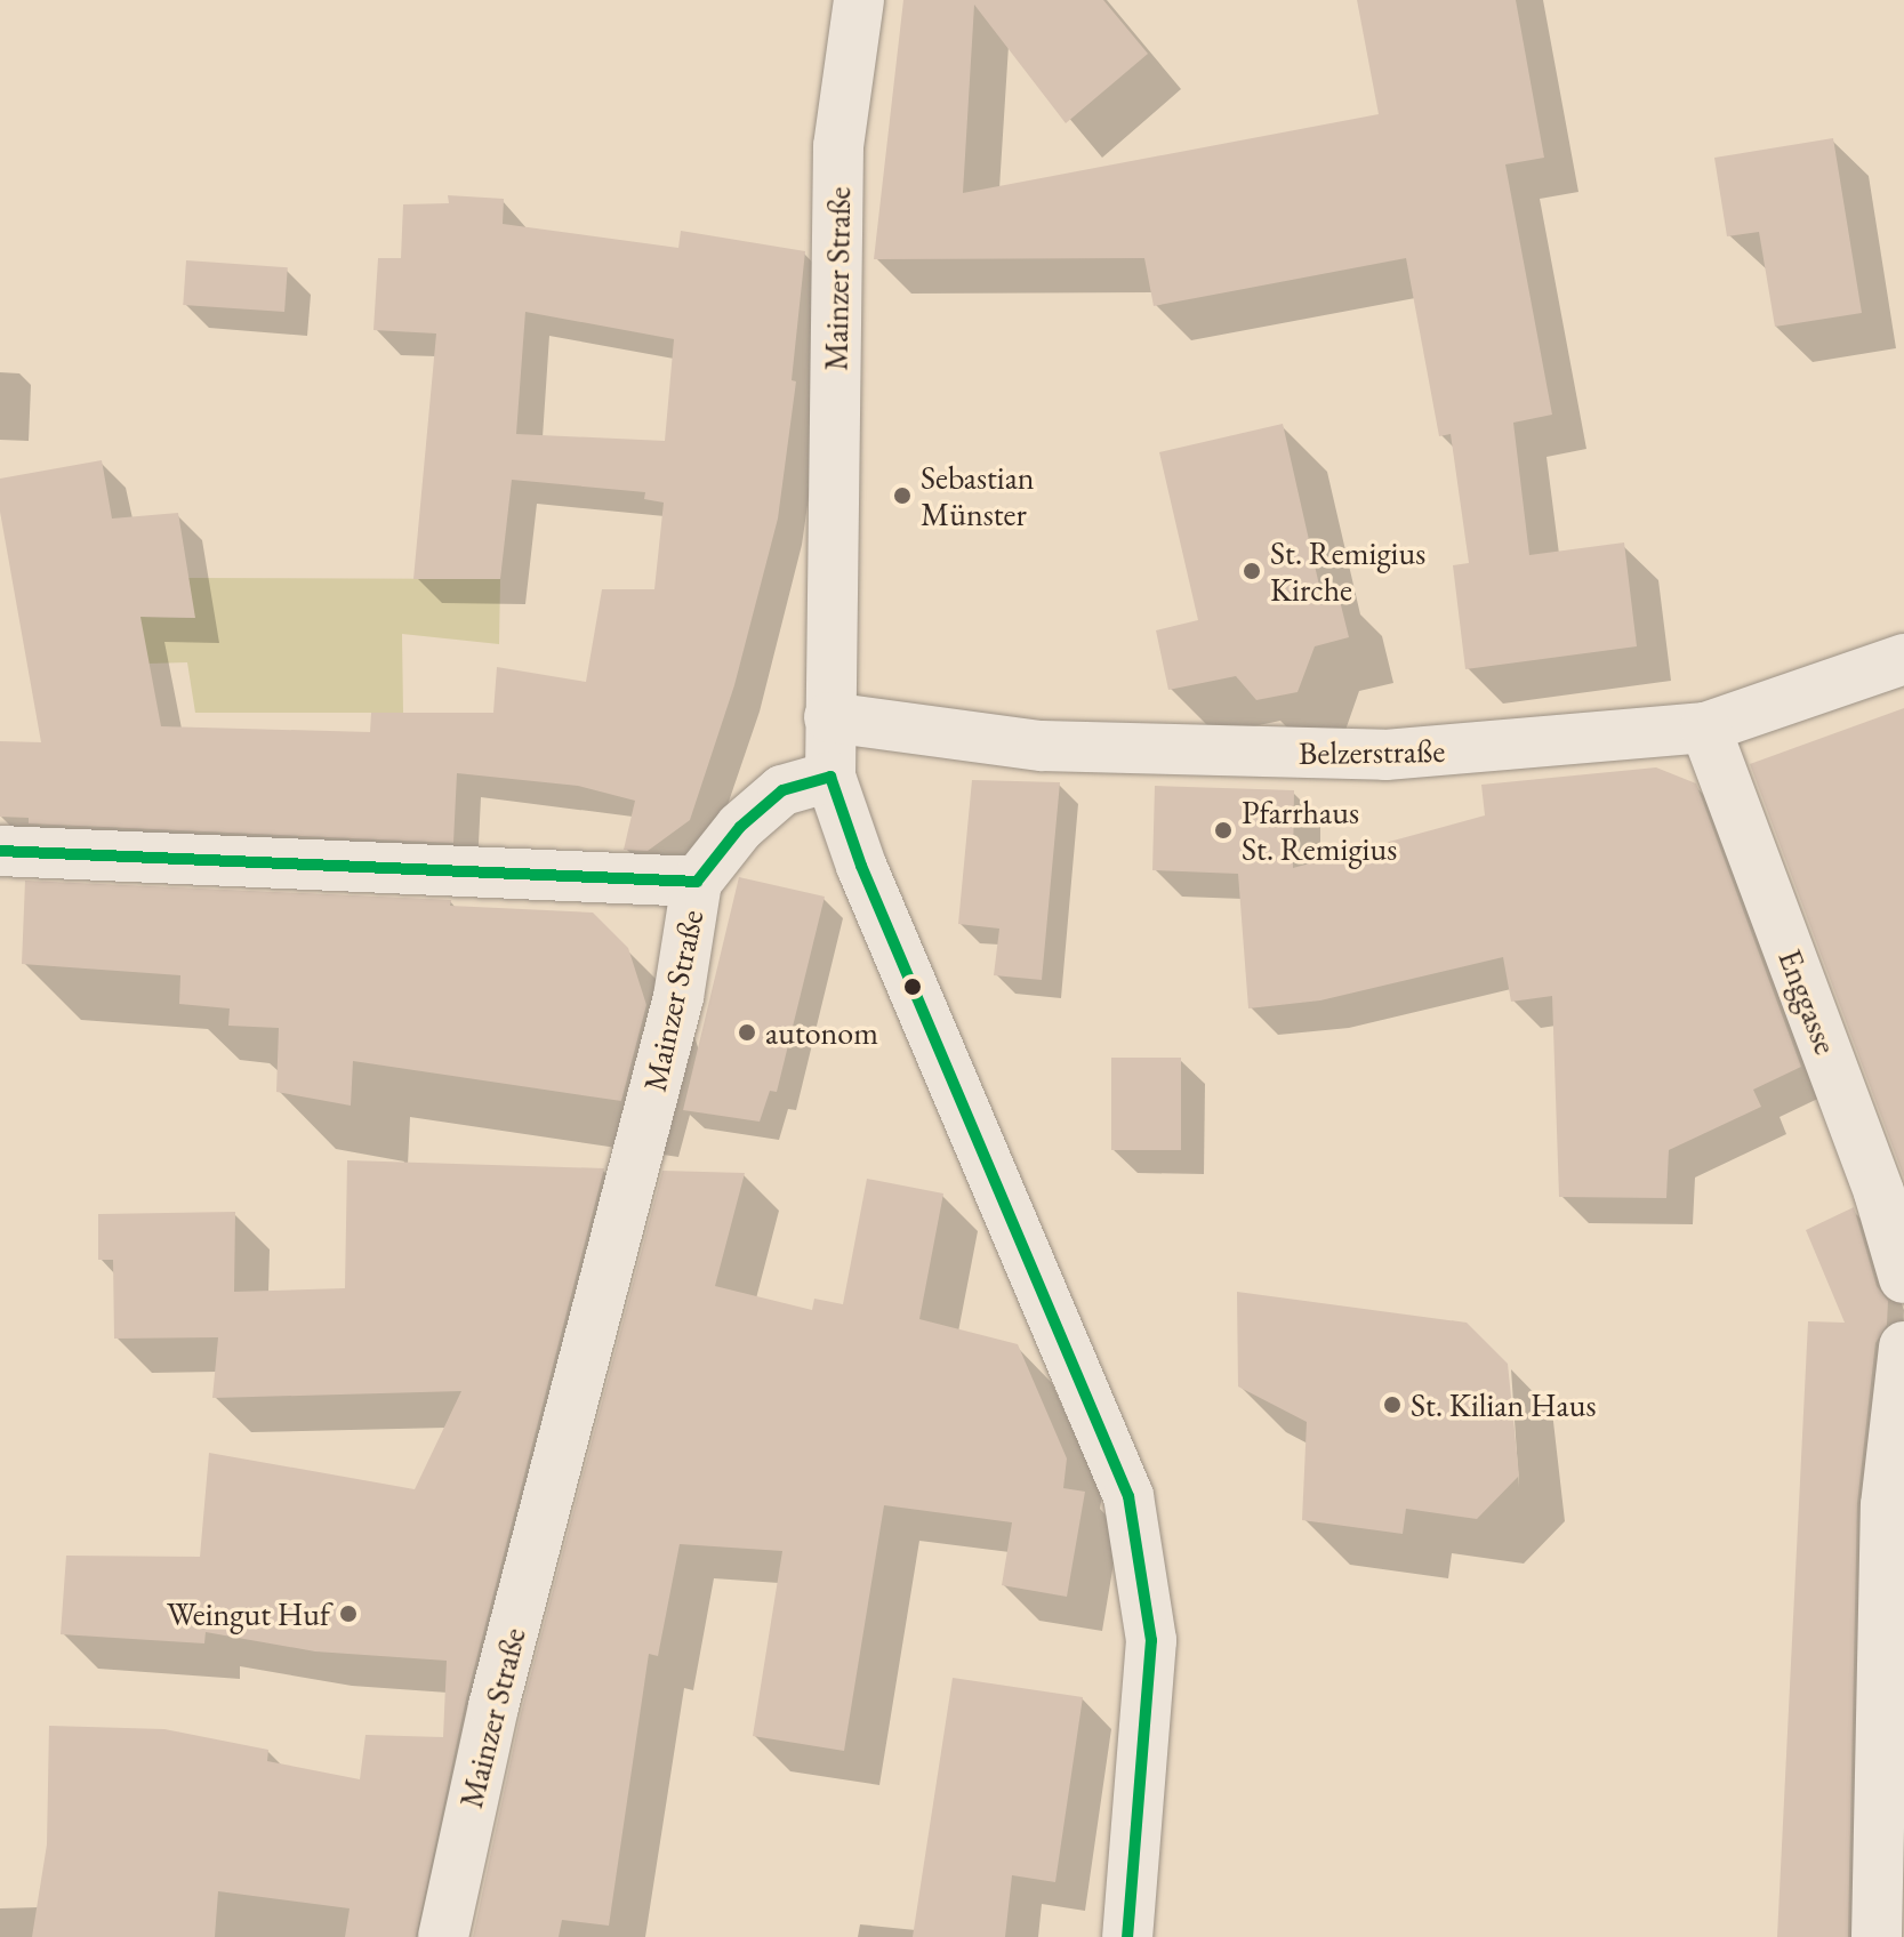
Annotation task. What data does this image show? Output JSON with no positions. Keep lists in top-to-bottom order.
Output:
{
  "streets": {
    "street": ["Mainzer Straße", "Belzerstraße", "Enggasse"]
  },
  "crossings": [
    ["Mainzer Straße", "Belzerstraße"],
    ["Belzerstraße", "Enggasse"]
  ],
  "places": [
    "Sebastian Münster",
    "St. Remigius Kirche",
    "Pfarrhaus St. Remigius",
    "autonom",
    "St. Kilian Haus",
    "Weingut Huf"
  ]
}
